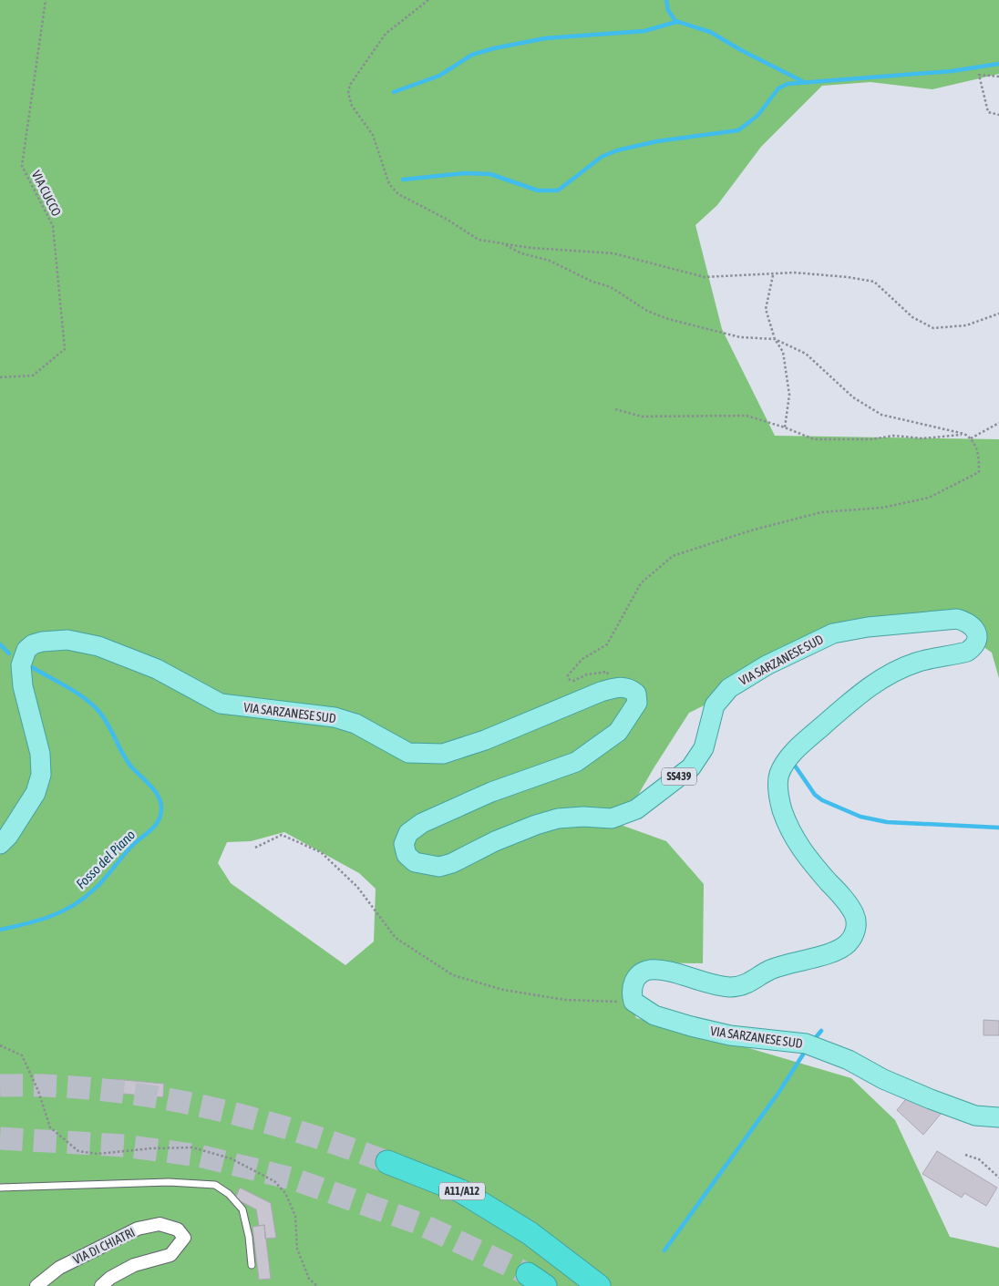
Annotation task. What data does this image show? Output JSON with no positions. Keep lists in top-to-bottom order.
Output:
{
  "streets": {
    "highway": ["A11/A12"],
    "main road": ["VIA SARZANESE SUD", "SS439"],
    "street": ["VIA DI CHIATRI"],
    "path": ["VIA CUCCO"]
  },
  "water": ["Fosso del Piano"]
}
